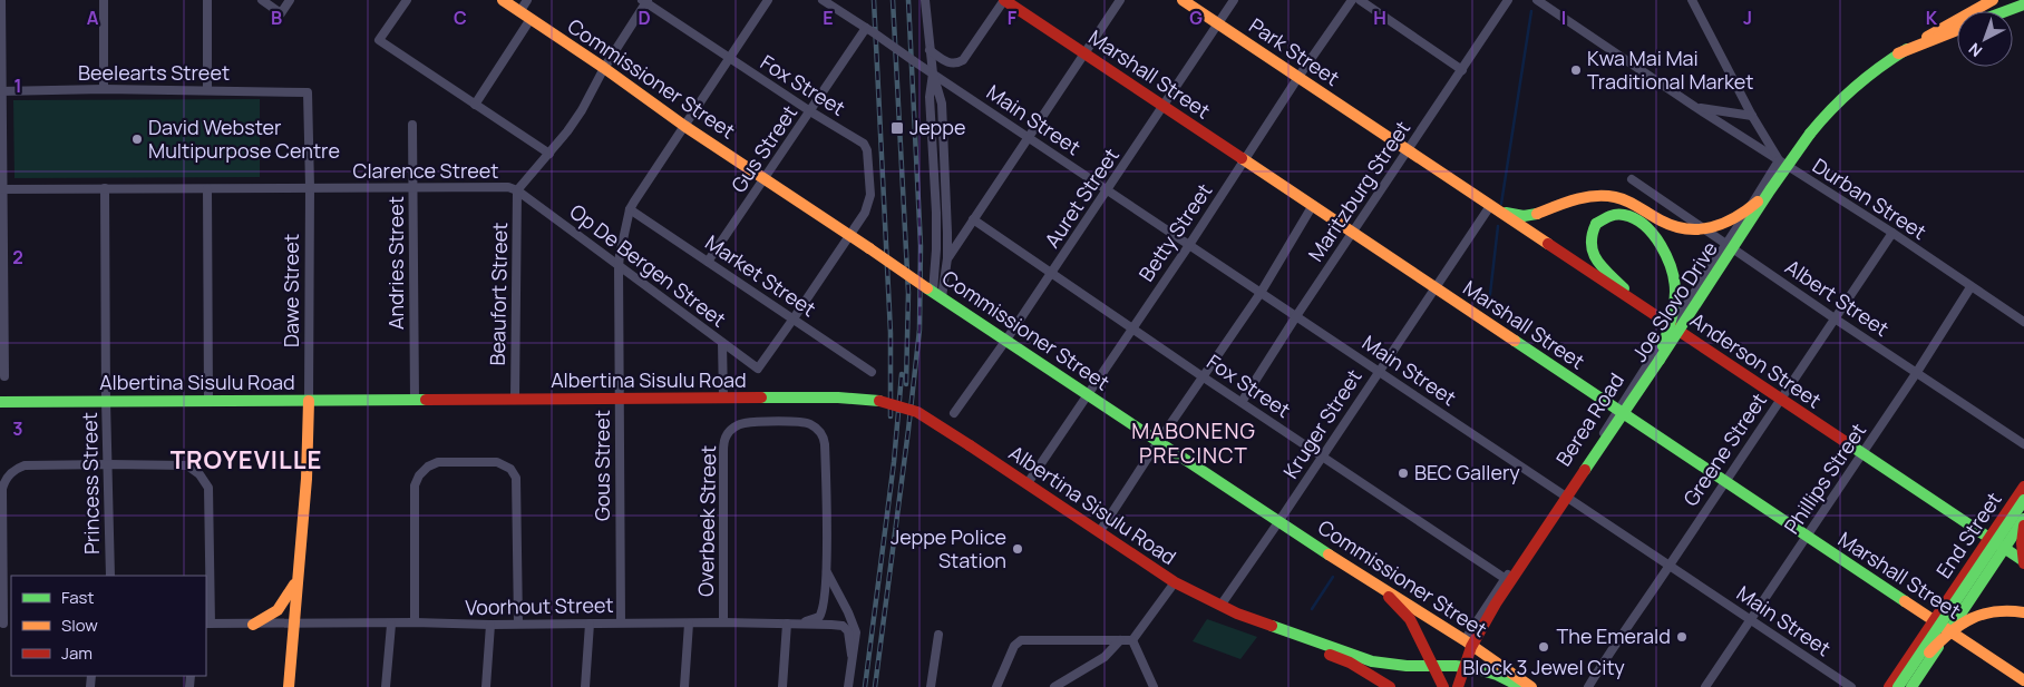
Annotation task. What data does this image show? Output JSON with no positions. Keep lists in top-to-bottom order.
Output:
{
  "streets": {
    "main road": [
      "Park Street",
      "Marshall Street",
      "Commissioner Street",
      "Dawe Street",
      "Joe Slovo Drive",
      "Anderson Street",
      "Albertina Sisulu Road",
      "End Street"
    ],
    "street": [
      "Beelearts Street",
      "Fox Street",
      "Main Street",
      "Gus Street",
      "Clarence Street",
      "Maritzburg Street",
      "Auret Street",
      "Durban Street",
      "Betty Street",
      "Andries Street",
      "Op De Bergen Street",
      "Market Street",
      "Beaufort Street",
      "Albert Street",
      "Berea Road",
      "Kruger Street",
      "Greene Street",
      "Gous Street",
      "Phillips Street",
      "Princess Street",
      "Overbeek Street",
      "Voorhout Street"
    ]
  },
  "crossings": [
    ["Park Street", "Auret Street"],
    ["Park Street", "Betty Street"],
    ["Park Street", "Anderson Street"],
    ["Beelearts Street", "Dawe Street"],
    ["Marshall Street", "Maritzburg Street"],
    ["Marshall Street", "Auret Street"],
    ["Marshall Street", "Betty Street"],
    ["Marshall Street", "Berea Road"],
    ["Marshall Street", "Kruger Street"],
    ["Marshall Street", "Greene Street"],
    ["Marshall Street", "Phillips Street"],
    ["Marshall Street", "End Street"],
    ["Commissioner Street", "Fox Street"],
    ["Commissioner Street", "Gus Street"],
    ["Commissioner Street", "Auret Street"],
    ["Commissioner Street", "Betty Street"],
    ["Commissioner Street", "Berea Road"],
    ["Commissioner Street", "Kruger Street"],
    ["Fox Street", "Gus Street"],
    ["Fox Street", "Maritzburg Street"],
    ["Fox Street", "Auret Street"],
    ["Fox Street", "Betty Street"],
    ["Fox Street", "Berea Road"],
    ["Fox Street", "Kruger Street"],
    ["Main Street", "Maritzburg Street"],
    ["Main Street", "Auret Street"],
    ["Main Street", "Betty Street"],
    ["Main Street", "Berea Road"],
    ["Main Street", "Kruger Street"],
    ["Main Street", "Greene Street"],
    ["Main Street", "Phillips Street"],
    ["Gus Street", "Market Street"],
    ["Clarence Street", "Andries Street"],
    ["Clarence Street", "Op De Bergen Street"],
    ["Clarence Street", "Dawe Street"],
    ["Clarence Street", "Beaufort Street"],
    ["Clarence Street", "Princess Street"],
    ["Maritzburg Street", "Anderson Street"],
    ["Durban Street", "Berea Road"],
    ["Durban Street", "Greene Street"],
    ["Durban Street", "Phillips Street"],
    ["Betty Street", "Albertina Sisulu Road"],
    ["Andries Street", "Albertina Sisulu Road"],
    ["Op De Bergen Street", "Market Street"],
    ["Op De Bergen Street", "Beaufort Street"],
    ["Op De Bergen Street", "Gous Street"],
    ["Market Street", "Gous Street"],
    ["Dawe Street", "Albertina Sisulu Road"],
    ["Dawe Street", "Voorhout Street"],
    ["Beaufort Street", "Albertina Sisulu Road"],
    ["Albert Street", "Berea Road"],
    ["Albert Street", "Greene Street"],
    ["Albert Street", "Phillips Street"],
    ["Anderson Street", "Berea Road"],
    ["Anderson Street", "Kruger Street"],
    ["Anderson Street", "Greene Street"],
    ["Anderson Street", "Phillips Street"],
    ["Anderson Street", "End Street"],
    ["Albertina Sisulu Road", "Kruger Street"],
    ["Albertina Sisulu Road", "Gous Street"],
    ["Albertina Sisulu Road", "Princess Street"],
    ["Gous Street", "Voorhout Street"],
    ["Overbeek Street", "Voorhout Street"]
  ],
  "districts": ["MABONENG PRECINCT", "TROYEVILLE"],
  "places": {
    "other": [
      "Kwa Mai Mai Traditional Market",
      "David Webster Multipurpose Centre",
      "BEC Gallery",
      "Jeppe Police Station",
      "The Emerald",
      "Block 3 Jewel City"
    ],
    "transit": ["Jeppe"]
  },
  "legend": ["Fast", "Slow", "Jam"],
  "north": "bottom left",
  "grid": {
    "columns": [
      "A",
      "B",
      "C",
      "D",
      "E",
      "F",
      "G",
      "H",
      "I",
      "J",
      "K"
    ],
    "rows": ["1", "2", "3"]
  }
}
